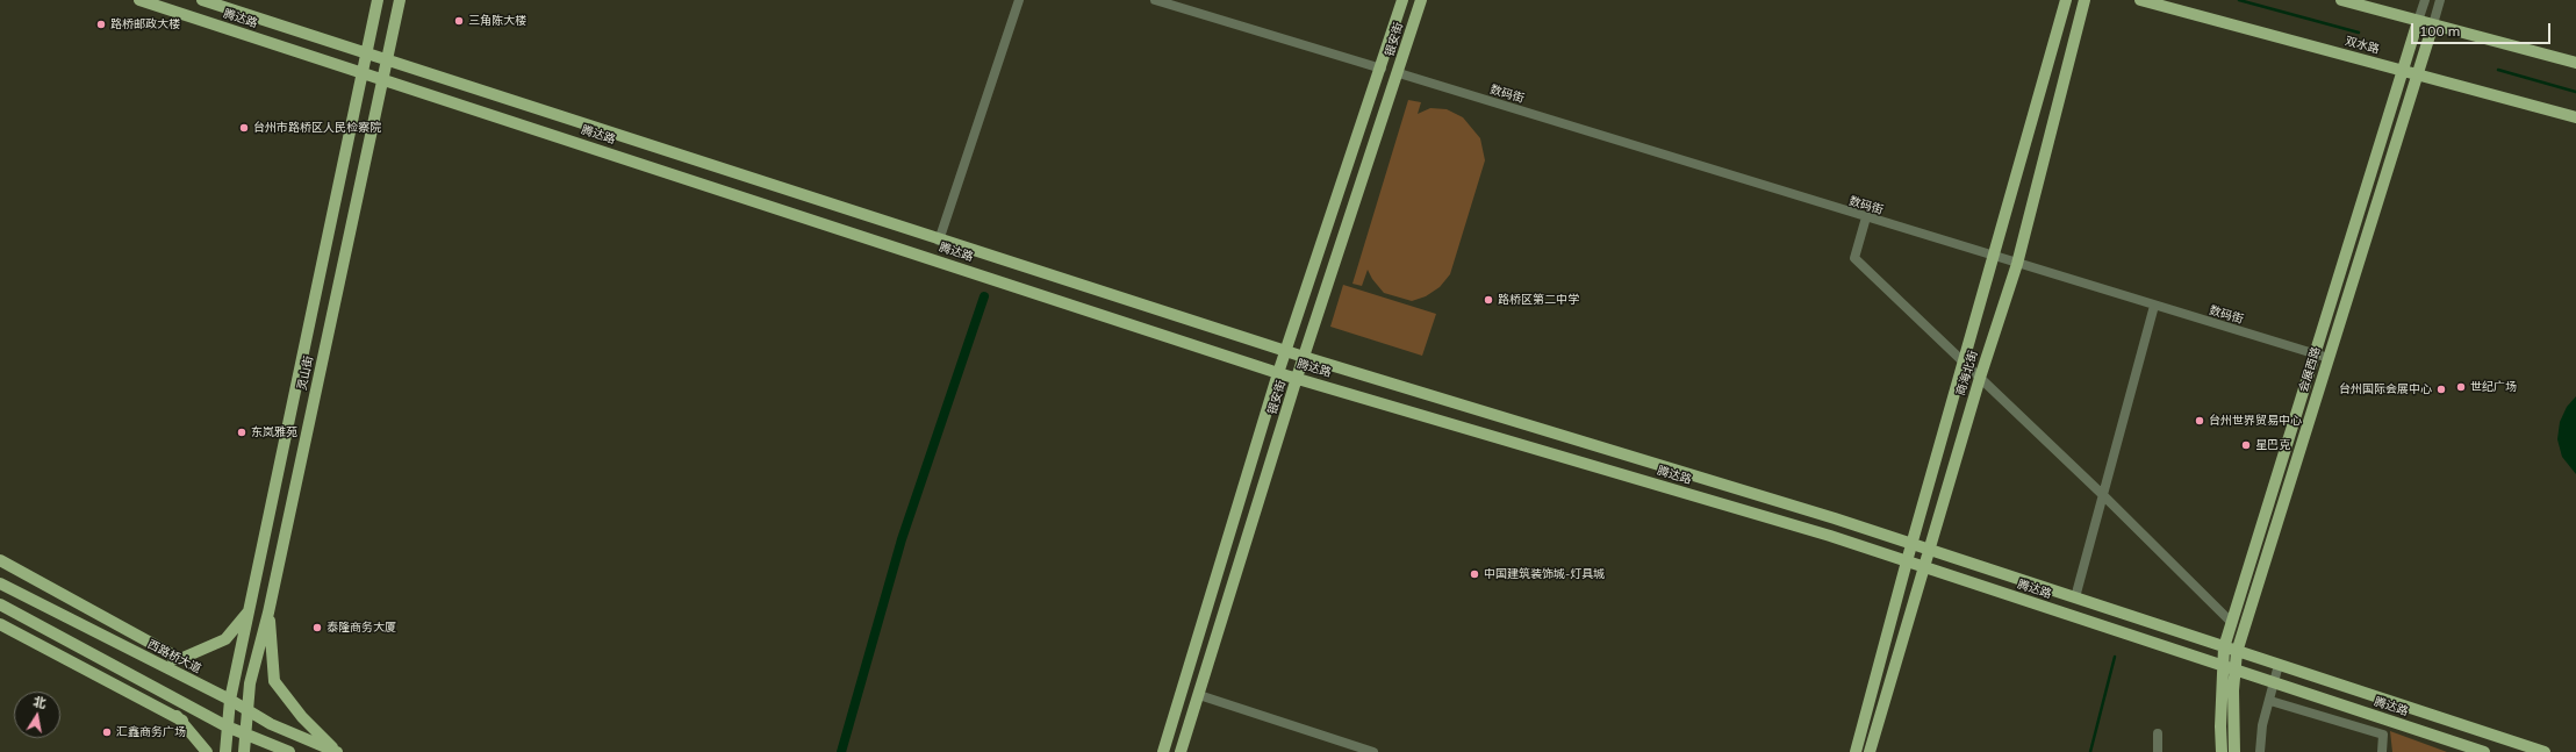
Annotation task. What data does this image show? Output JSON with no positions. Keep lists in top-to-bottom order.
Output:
{
  "streets": {
    "main road": [
      "腾达路",
      "银安街",
      "双水路",
      "会展西路",
      "灵山街",
      "商海北街",
      "西路桥大道"
    ],
    "street": ["数码街"]
  },
  "crossings": [
    ["腾达路", "银安街"],
    ["腾达路", "会展西路"],
    ["腾达路", "灵山街"],
    ["腾达路", "商海北街"],
    ["银安街", "数码街"],
    ["双水路", "会展西路"],
    ["数码街", "会展西路"],
    ["数码街", "商海北街"],
    ["灵山街", "西路桥大道"]
  ],
  "places": [
    "三角陈大楼",
    "路桥邮政大楼",
    "台州市路桥区人民检察院",
    "路桥区第二中学",
    "世纪广场",
    "台州国际会展中心",
    "台州世界贸易中心",
    "东岚雅苑",
    "星巴克",
    "中国建筑装饰城-灯具城",
    "泰隆商务大厦",
    "汇鑫商务广场"
  ],
  "scale_bar": "100 m",
  "north": "top"
}
